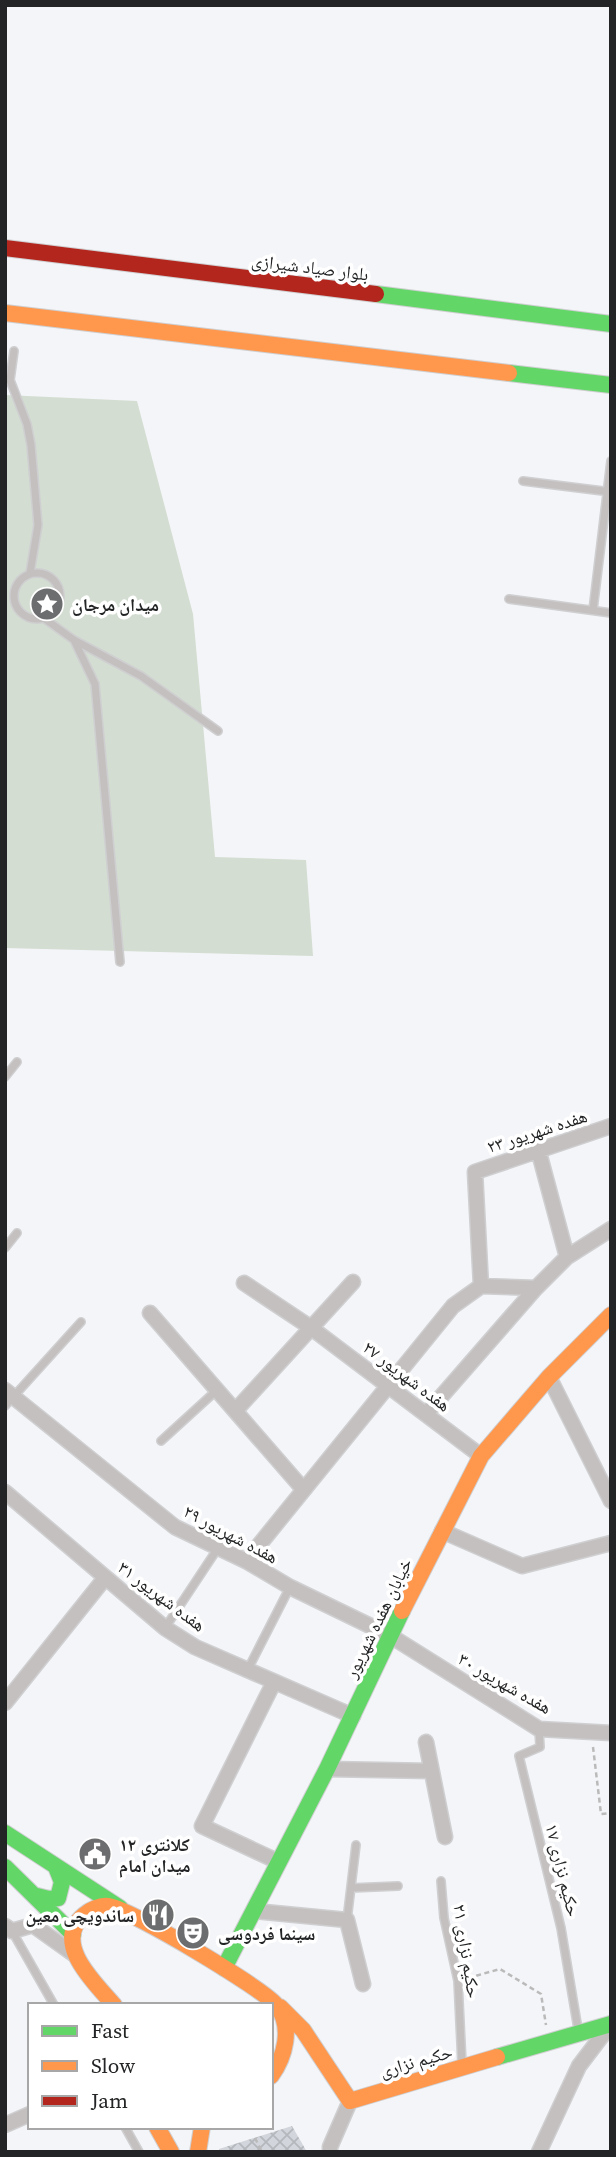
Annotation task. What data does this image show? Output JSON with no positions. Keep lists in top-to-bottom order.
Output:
{
  "streets": {
    "main road": ["بلوار صیاد شیرازی", "خیابان هفده شهریور", "حکیم نزاری"],
    "street": [
      "هفده شهریور ۲۳",
      "هفده شهریور ۲۷",
      "هفده شهریور ۲۹",
      "هفده شهریور ۳۱",
      "هفده شهریور ۳۰"
    ],
    "lane": ["حکیم نزاری ۱۷", "حکیم نزاری ۲۱"]
  },
  "crossings": [
    ["هفده شهریور ۲۷", "خیابان هفده شهریور"],
    ["هفده شهریور ۲۹", "خیابان هفده شهریور"],
    ["هفده شهریور ۲۹", "هفده شهریور ۳۰"],
    ["هفده شهریور ۳۱", "خیابان هفده شهریور"],
    ["خیابان هفده شهریور", "هفده شهریور ۳۰"],
    ["هفده شهریور ۳۰", "حکیم نزاری ۱۷"],
    ["حکیم نزاری ۱۷", "حکیم نزاری"],
    ["حکیم نزاری ۲۱", "حکیم نزاری"]
  ],
  "places": {
    "place": ["میدان مرجان"],
    "public building": ["کلانتری ۱۲ میدان امام"],
    "restaurant": ["ساندویچی معین"],
    "theatre": ["سینما فردوسی"]
  },
  "legend": ["Fast", "Slow", "Jam"]
}
